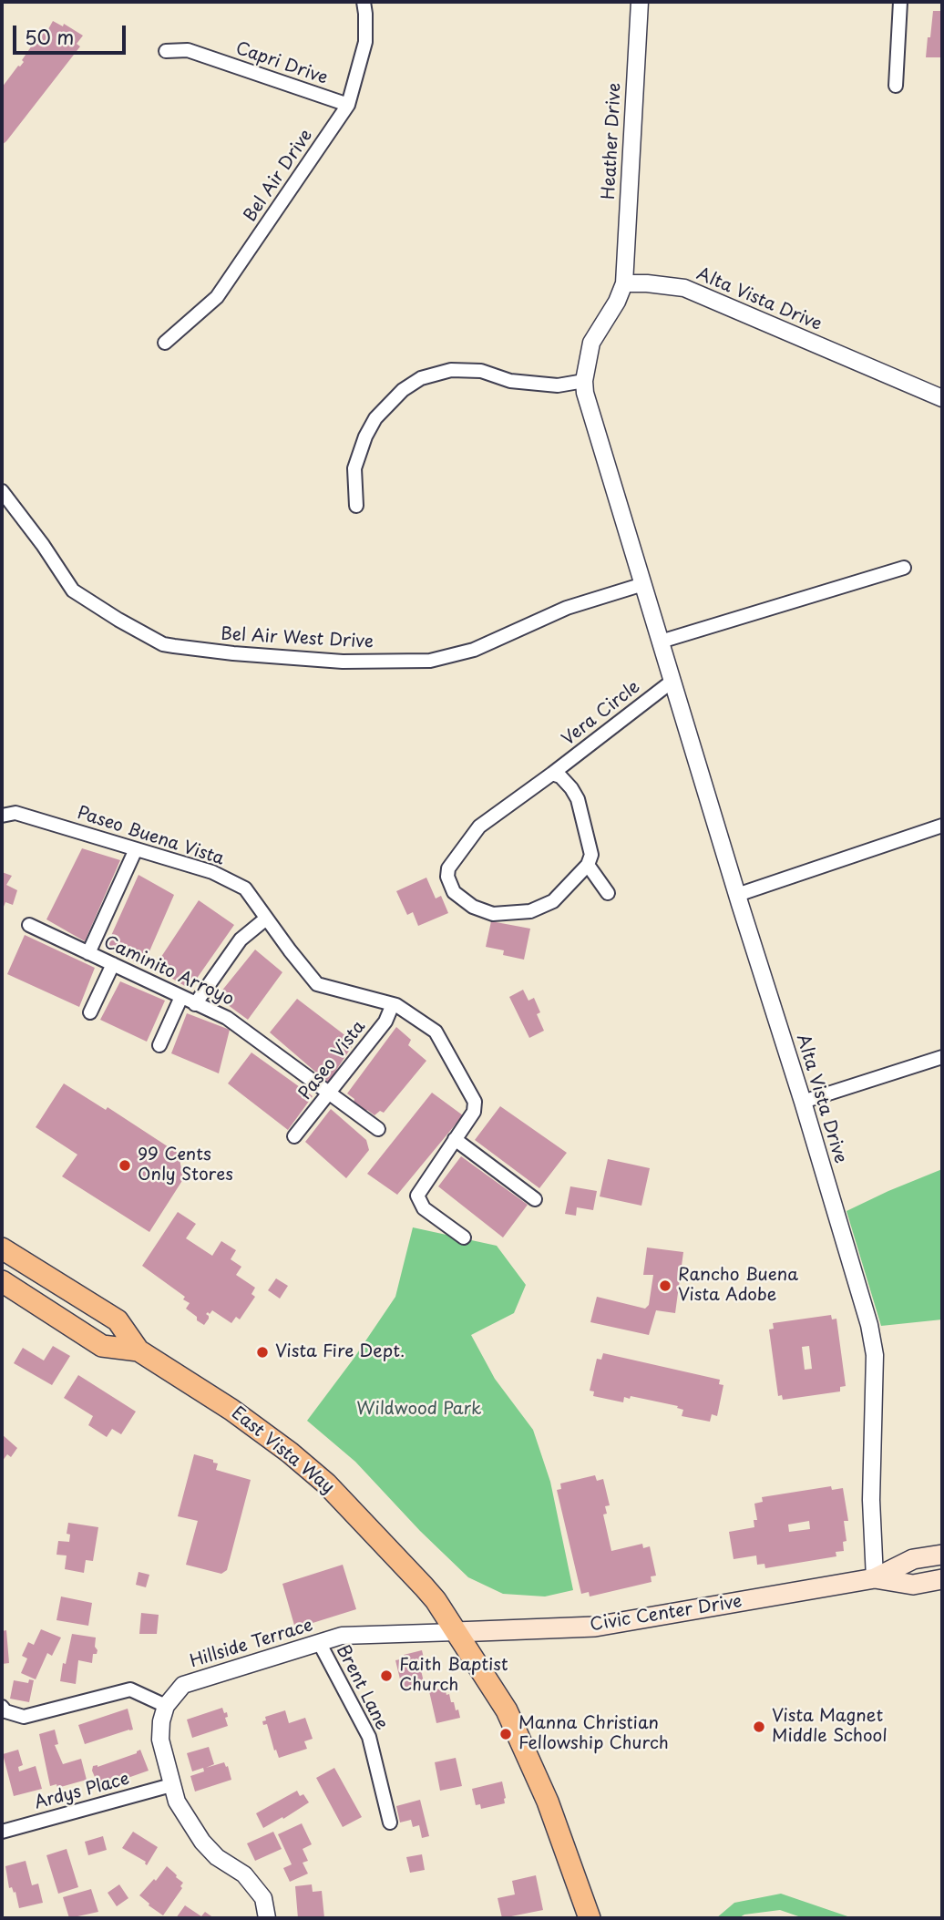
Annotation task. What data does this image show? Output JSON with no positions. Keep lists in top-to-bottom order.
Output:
{
  "streets": {
    "main road": ["East Vista Way", "Civic Center Drive"],
    "street": [
      "Capri Drive",
      "Heather Drive",
      "Bel Air Drive",
      "Alta Vista Drive",
      "Bel Air West Drive",
      "Vera Circle",
      "Paseo Buena Vista",
      "Caminito Arroyo",
      "Paseo Vista",
      "Hillside Terrace",
      "Brent Lane",
      "Ardys Place"
    ]
  },
  "crossings": [
    ["Capri Drive", "Bel Air Drive"],
    ["Heather Drive", "Alta Vista Drive"],
    ["Alta Vista Drive", "Bel Air West Drive"],
    ["Alta Vista Drive", "Vera Circle"],
    ["Alta Vista Drive", "Civic Center Drive"],
    ["Paseo Buena Vista", "Paseo Vista"],
    ["Caminito Arroyo", "Paseo Vista"],
    ["East Vista Way", "Civic Center Drive"],
    ["East Vista Way", "Hillside Terrace"],
    ["Civic Center Drive", "Hillside Terrace"],
    ["Hillside Terrace", "Brent Lane"]
  ],
  "parks": ["Wildwood Park"],
  "places": [
    "99 Cents Only Stores",
    "Rancho Buena Vista Adobe",
    "Vista Fire Dept.",
    "Faith Baptist Church",
    "Vista Magnet Middle School",
    "Manna Christian Fellowship Church"
  ],
  "scale_bar": "50 m"
}
